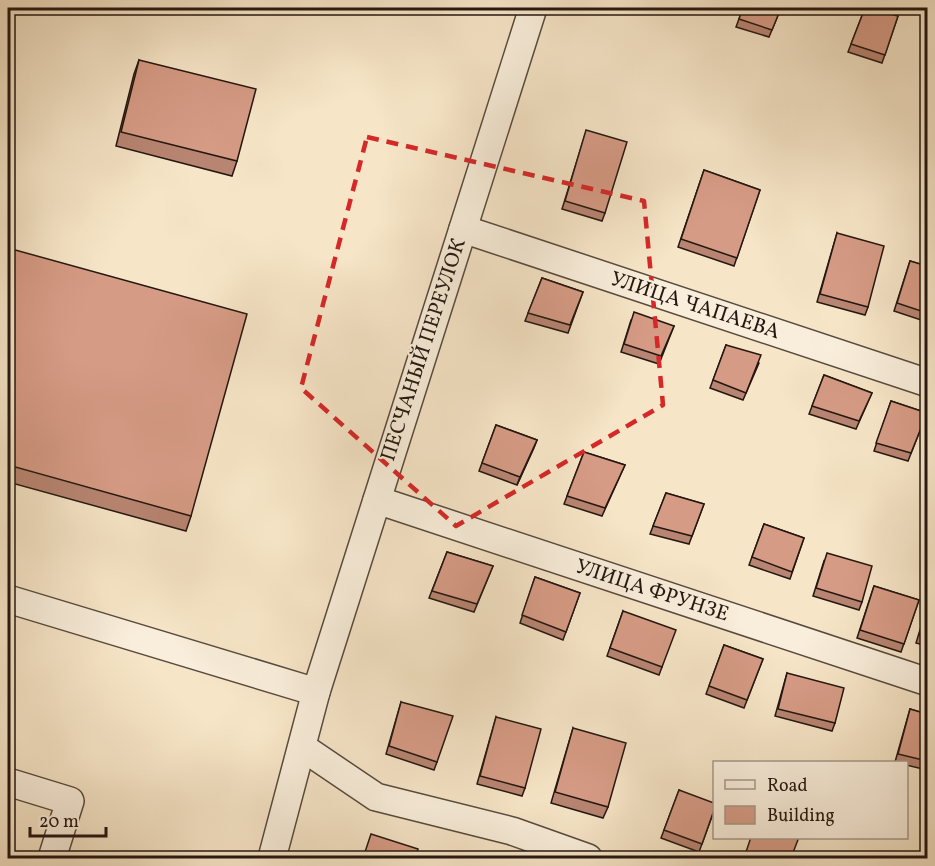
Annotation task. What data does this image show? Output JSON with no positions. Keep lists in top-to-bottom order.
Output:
{
  "streets": {
    "street": ["УЛИЦА ЧАПАЕВА", "ПЕСЧАНЫЙ ПЕРЕУЛОК", "УЛИЦА ФРУНЗЕ"]
  },
  "crossings": [
    ["УЛИЦА ЧАПАЕВА", "ПЕСЧАНЫЙ ПЕРЕУЛОК"],
    ["ПЕСЧАНЫЙ ПЕРЕУЛОК", "УЛИЦА ФРУНЗЕ"]
  ],
  "legend": ["Road", "Building"],
  "scale_bar": "20 m"
}
